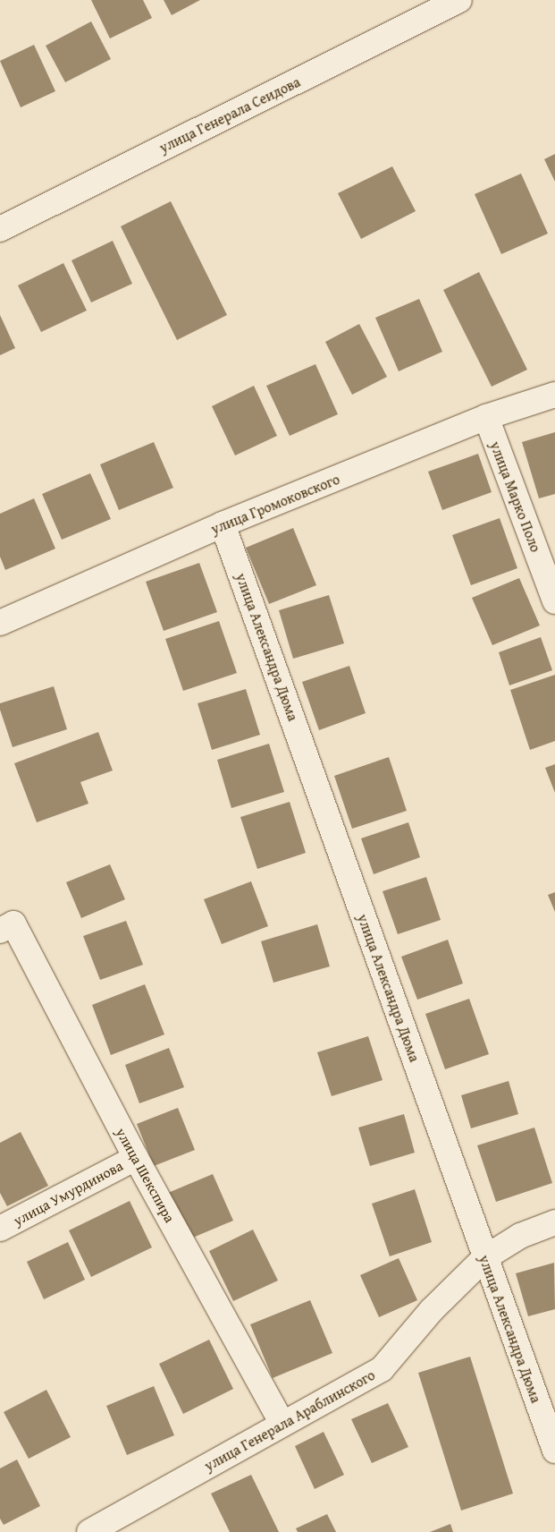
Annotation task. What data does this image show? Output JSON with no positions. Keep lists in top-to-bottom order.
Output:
{
  "streets": {
    "street": [
      "улица Генерала Сеидова",
      "улица Марко Поло",
      "улица Громоковского",
      "улица Александра Дюма",
      "улица Шекспира",
      "улица Умурдинова",
      "улица Генерала Араблинского"
    ]
  },
  "crossings": [
    ["улица Марко Поло", "улица Громоковского"],
    ["улица Громоковского", "улица Александра Дюма"],
    ["улица Александра Дюма", "улица Генерала Араблинского"],
    ["улица Шекспира", "улица Умурдинова"],
    ["улица Шекспира", "улица Генерала Араблинского"]
  ]
}
